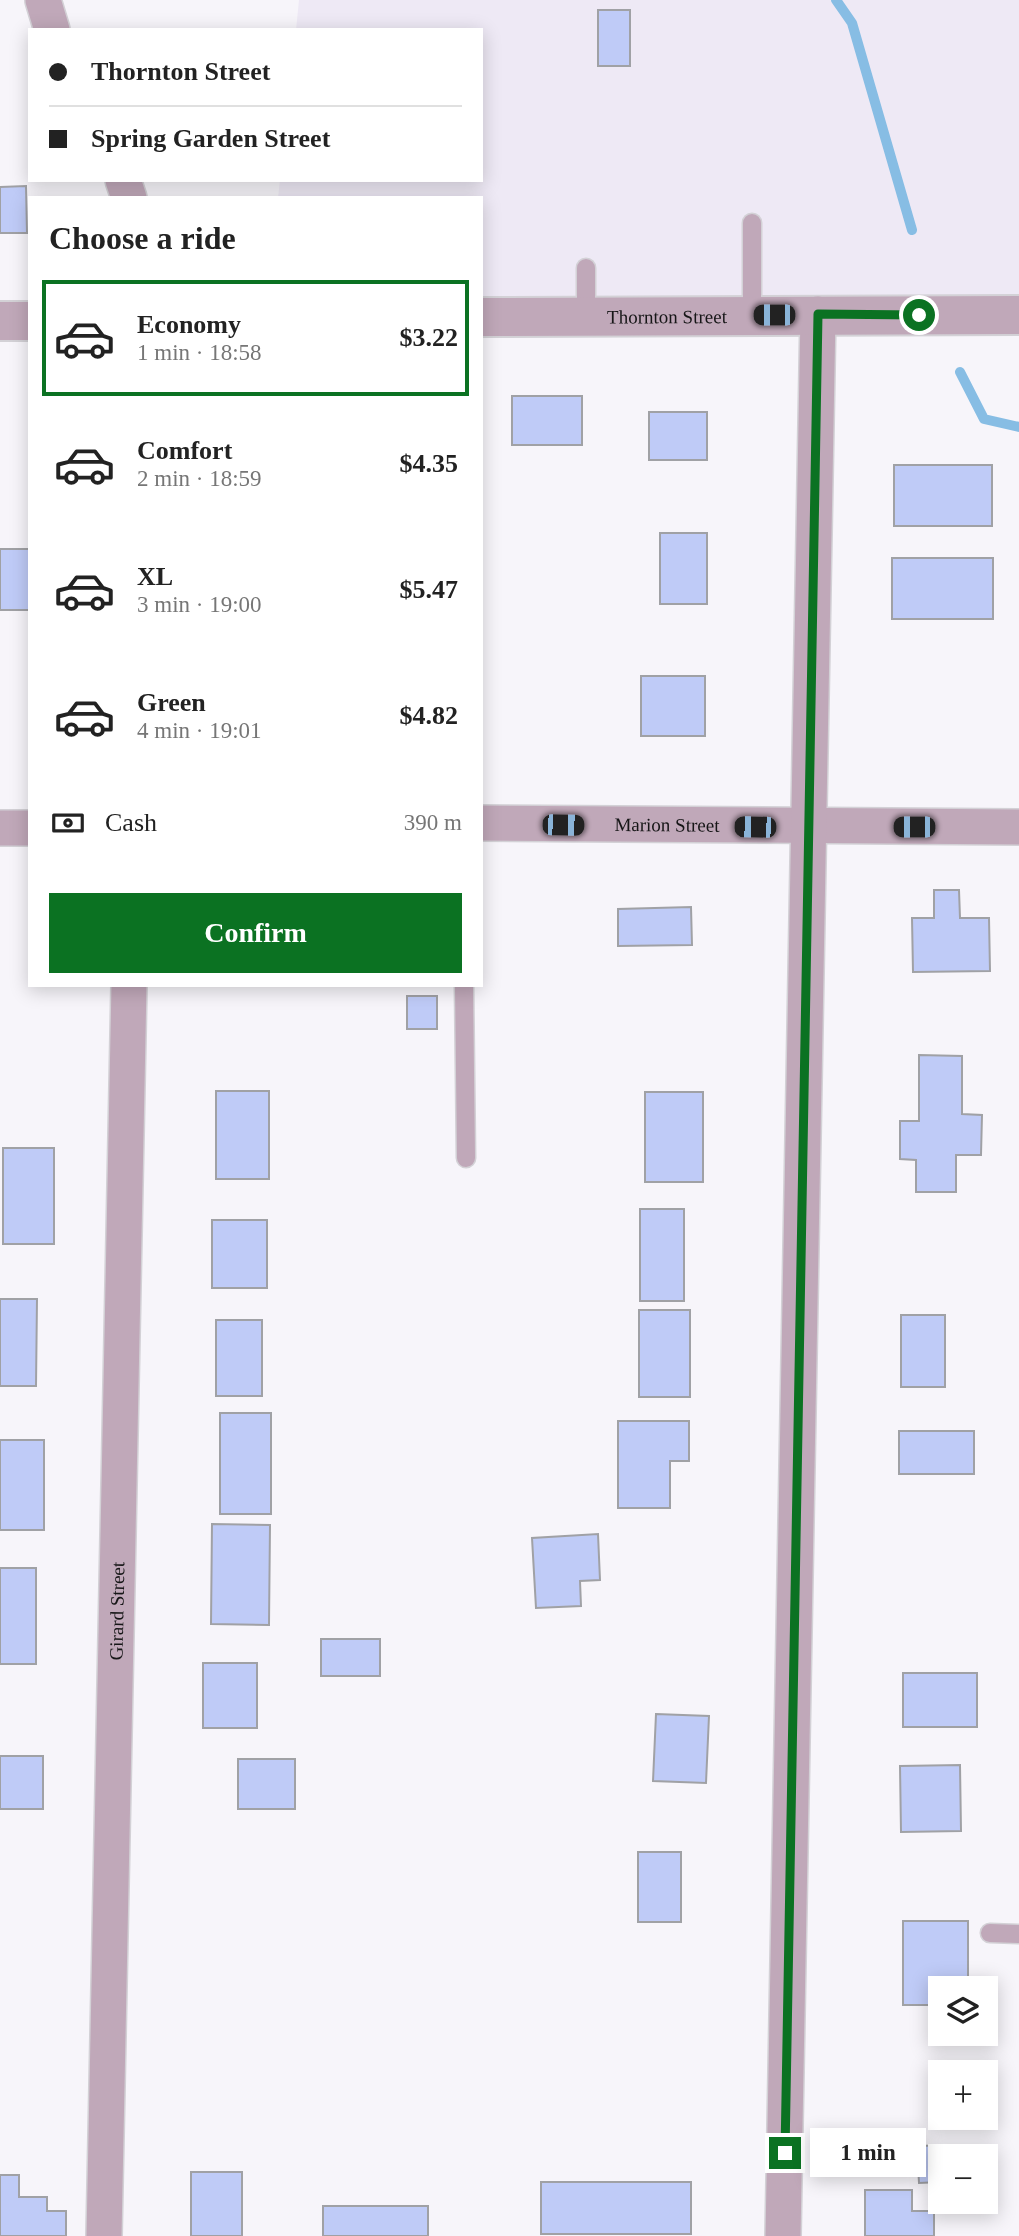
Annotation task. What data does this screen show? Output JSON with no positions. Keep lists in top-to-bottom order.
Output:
{
  "streets": {
    "street": ["Thornton Street", "Marion Street", "Girard Street"]
  },
  "page": {
    "banner": ["Thornton Street", "Spring Garden Street"],
    "heading": "Choose a ride",
    "list": [
      {
        "name": "Economy",
        "note": "1 min · 18:58",
        "value": "$3.22"
      },
      {
        "name": "Comfort",
        "note": "2 min · 18:59",
        "value": "$4.35"
      },
      {
        "name": "XL",
        "note": "3 min · 19:00",
        "value": "$5.47"
      },
      {
        "name": "Green",
        "note": "4 min · 19:01",
        "value": "$4.82"
      }
    ],
    "pay": ["Cash", "390 m"],
    "buttons": "Confirm",
    "map_buttons": ["+", "−"],
    "bubble": "1 min"
  }
}
